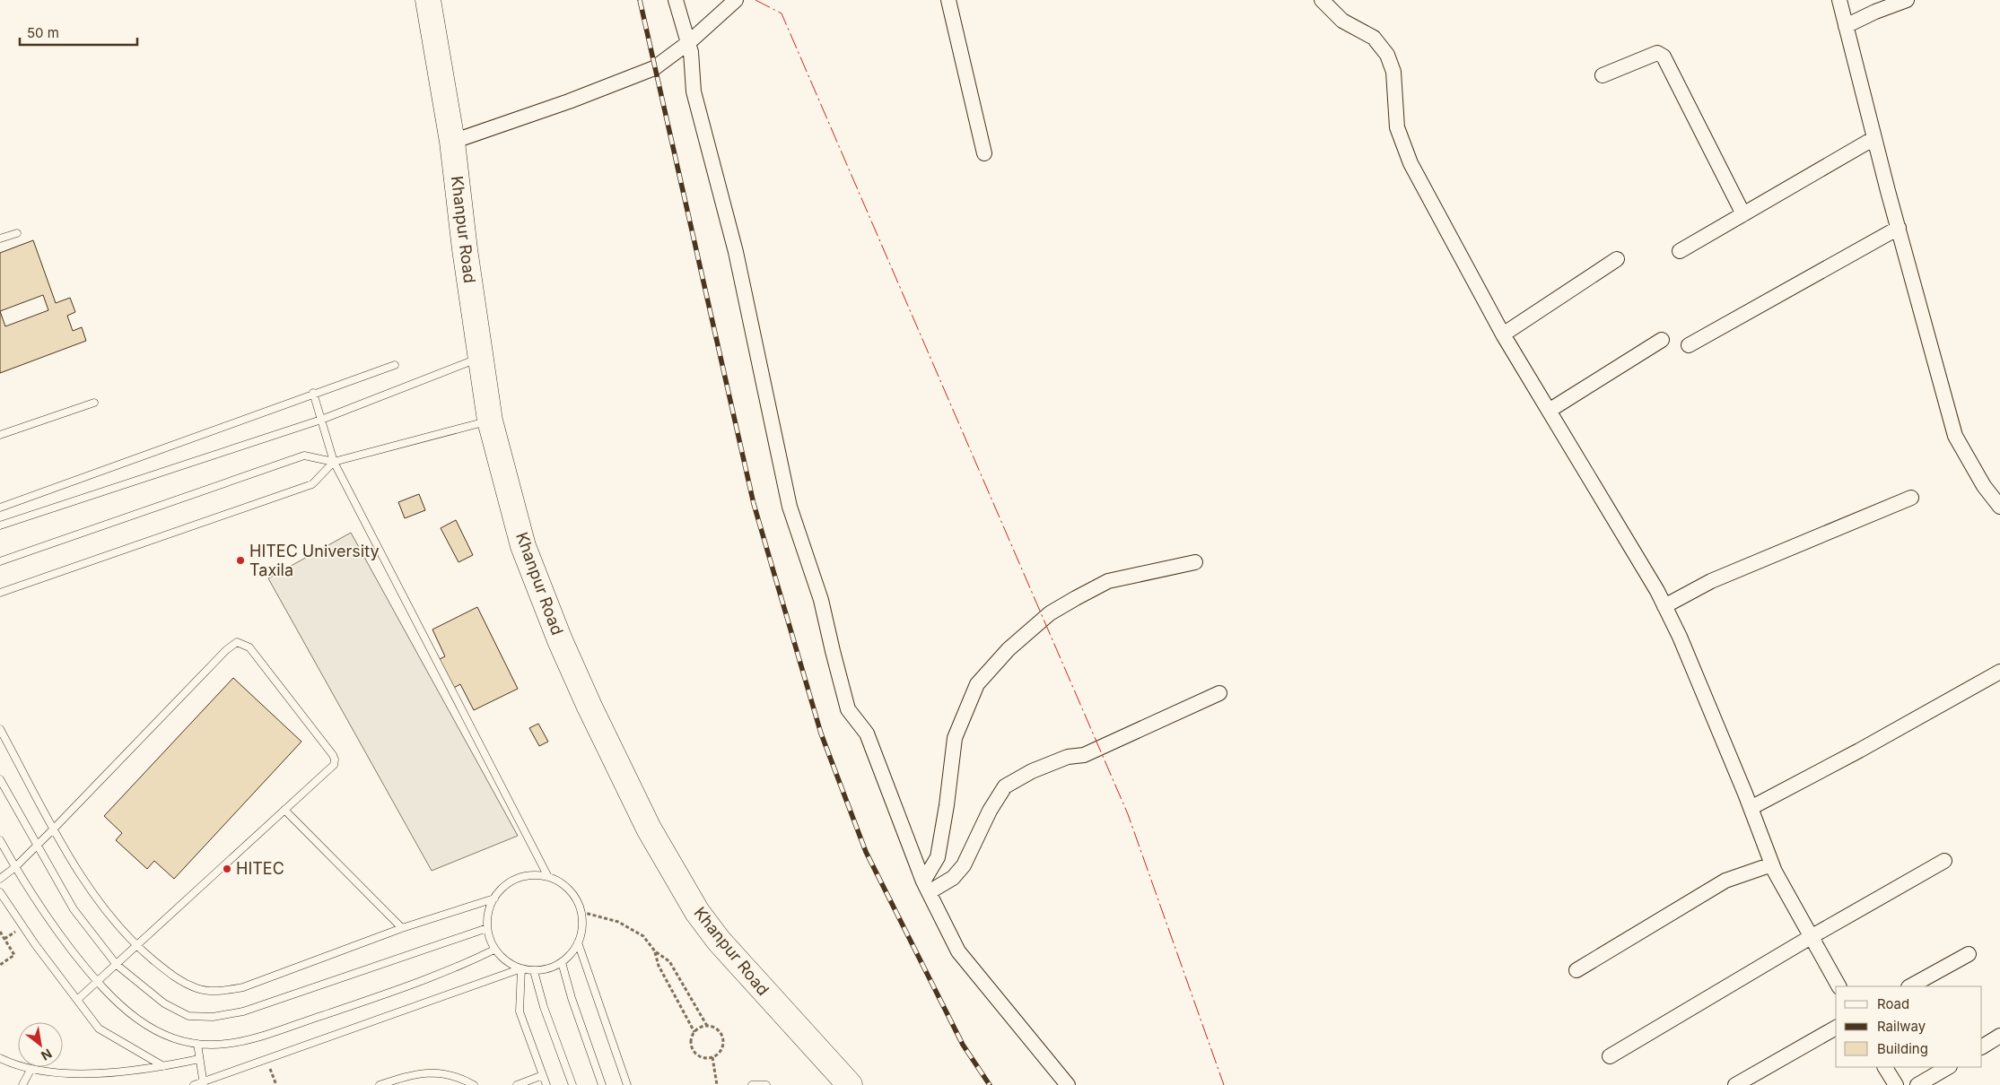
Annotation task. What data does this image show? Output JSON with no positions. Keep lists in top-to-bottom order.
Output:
{
  "streets": {
    "highway": ["Khanpur Road"]
  },
  "places": ["HITEC University Taxila", "HITEC"],
  "legend": ["Road", "Railway", "Building"],
  "scale_bar": "50 m",
  "north": "bottom right"
}
